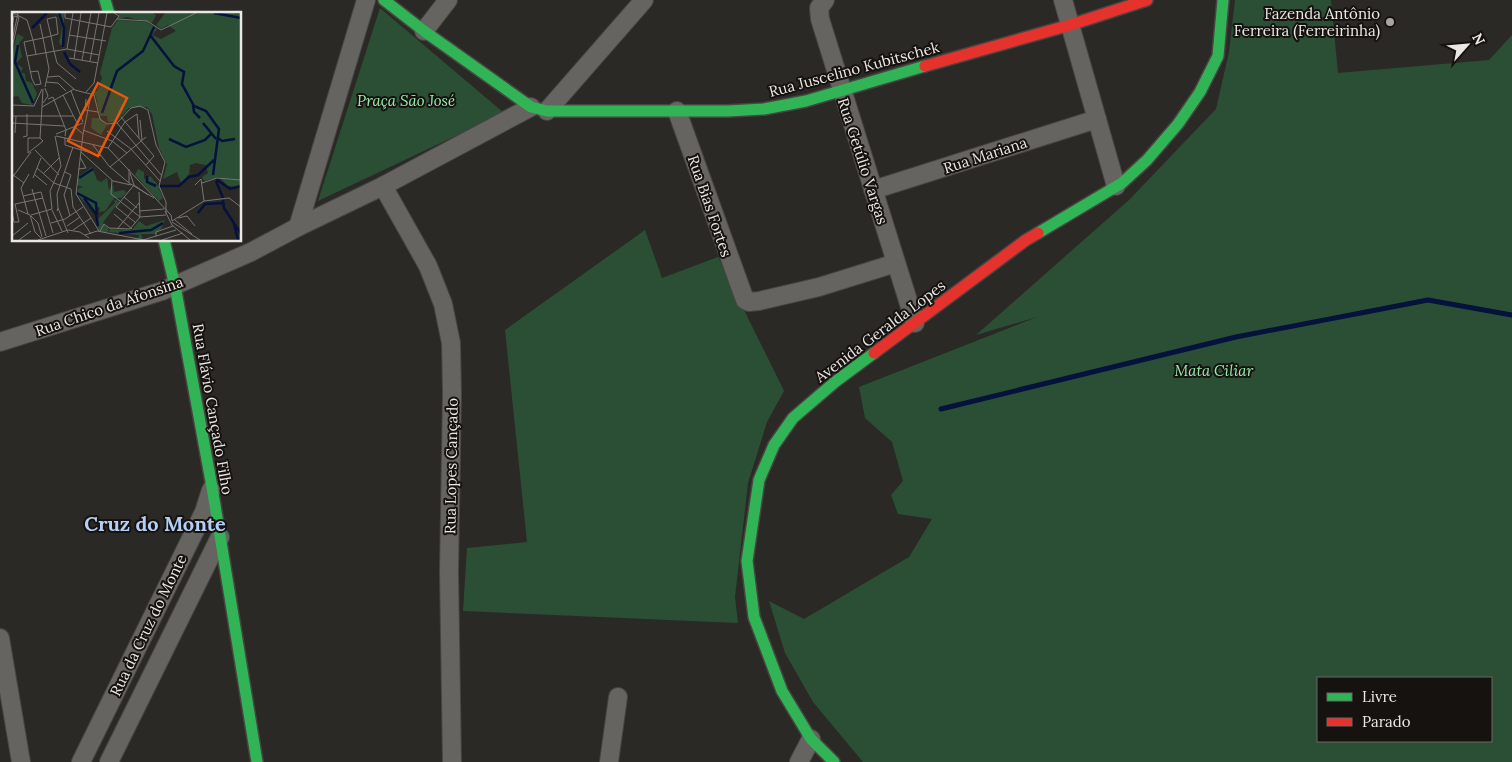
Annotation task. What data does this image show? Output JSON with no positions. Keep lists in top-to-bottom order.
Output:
{
  "streets": {
    "main road": ["Rua Juscelino Kubitschek", "Avenida Geralda Lopes", "Rua Flávio Cançado Filho"],
    "street": [
      "Rua Mariana",
      "Rua Getúlio Vargas",
      "Rua Bias Fortes",
      "Rua Chico da Afonsina",
      "Rua Lopes Cançado",
      "Rua da Cruz do Monte"
    ]
  },
  "crossings": [
    ["Rua Juscelino Kubitschek", "Rua Getúlio Vargas"],
    ["Rua Juscelino Kubitschek", "Rua Bias Fortes"],
    ["Rua Mariana", "Rua Getúlio Vargas"],
    ["Rua Getúlio Vargas", "Rua Bias Fortes"],
    ["Rua Getúlio Vargas", "Avenida Geralda Lopes"],
    ["Rua Chico da Afonsina", "Rua Flávio Cançado Filho"],
    ["Rua Flávio Cançado Filho", "Rua da Cruz do Monte"]
  ],
  "districts": ["Cruz do Monte"],
  "parks": ["Praça São José", "Mata Ciliar"],
  "places": ["Fazenda Antônio Ferreira (Ferreirinha)"],
  "legend": ["Livre", "Parado"],
  "north": "top right"
}
